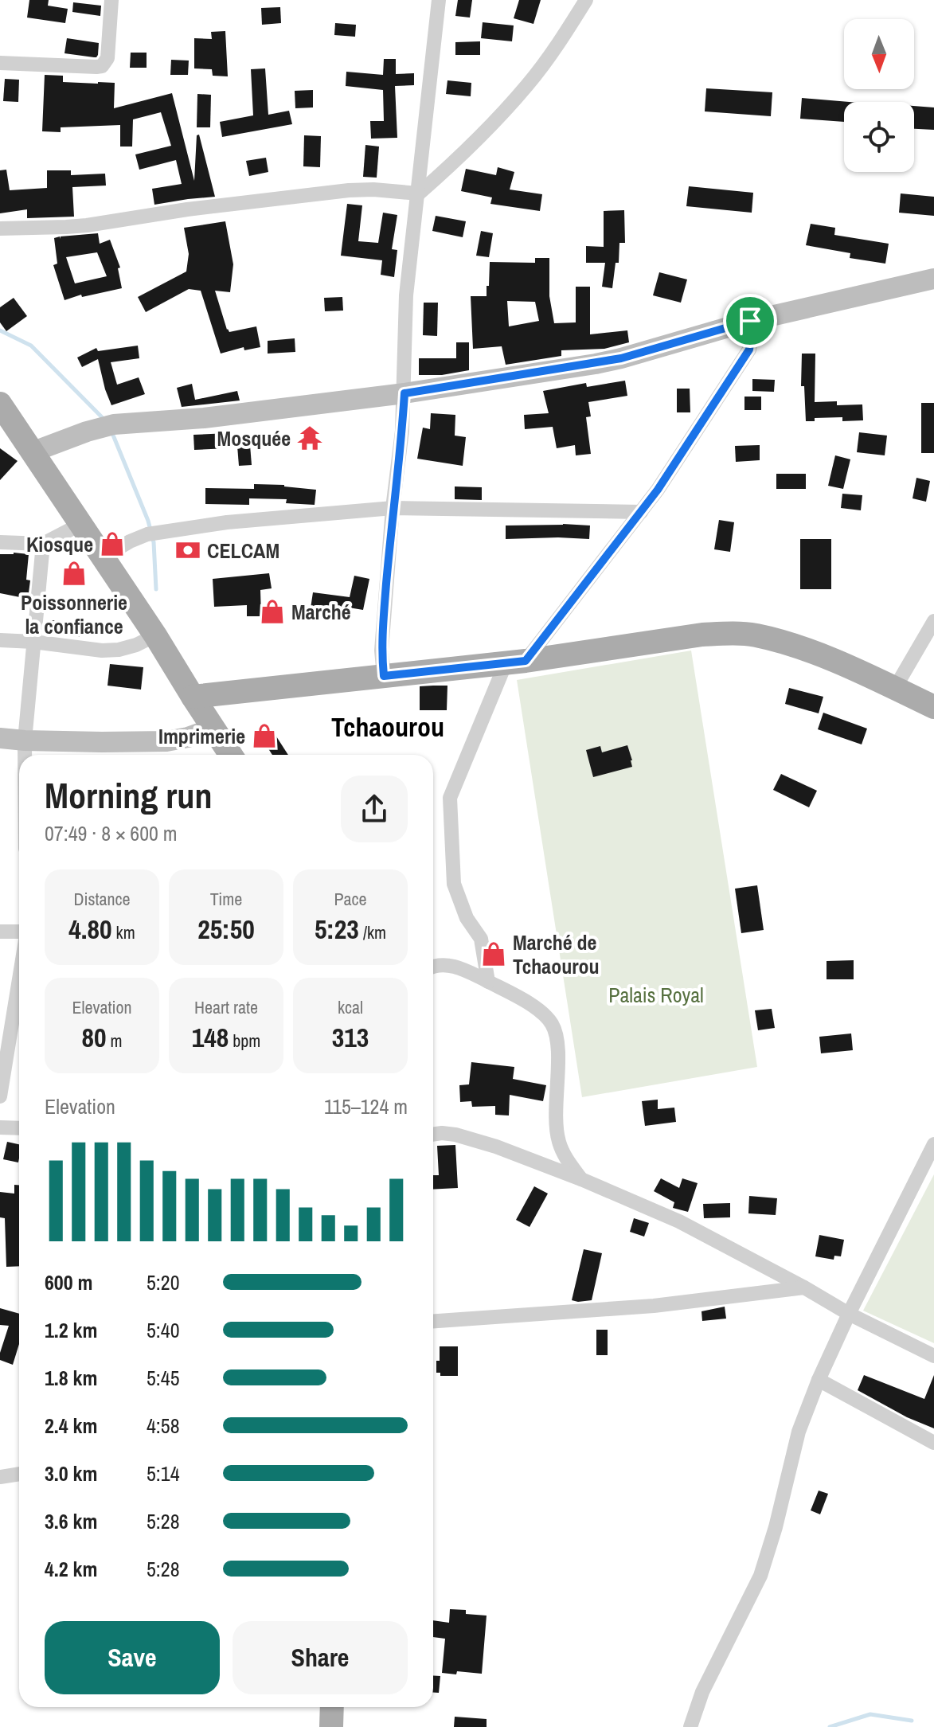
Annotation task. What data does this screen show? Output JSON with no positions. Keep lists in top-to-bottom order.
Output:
{
  "districts": ["Tchaourou"],
  "parks": ["Palais Royal"],
  "places": {
    "temple": ["Mosquée"],
    "shop": [
      "Kiosque",
      "Poissonnerie la confiance",
      "Marché",
      "Imprimerie",
      "Marché de Tchaourou"
    ],
    "bank": ["CELCAM"]
  },
  "north": "bottom",
  "page": {
    "heading": ["Morning run", "07:49 · 8 × 600 m"],
    "stats": [
      ["Distance", "4.80 km"],
      ["Time", "25:50"],
      ["Pace", "5:23 /km"],
      ["Elevation", "80 m"],
      ["Heart rate", "148 bpm"],
      ["kcal", "313"]
    ],
    "chart": ["Elevation", "115–124 m"],
    "list": [
      {
        "name": "600 m",
        "note": "5:20"
      },
      {
        "name": "1.2 km",
        "note": "5:40"
      },
      {
        "name": "1.8 km",
        "note": "5:45"
      },
      {
        "name": "2.4 km",
        "note": "4:58"
      },
      {
        "name": "3.0 km",
        "note": "5:14"
      },
      {
        "name": "3.6 km",
        "note": "5:28"
      },
      {
        "name": "4.2 km",
        "note": "5:28"
      }
    ],
    "buttons": ["Save", "Share"]
  }
}
